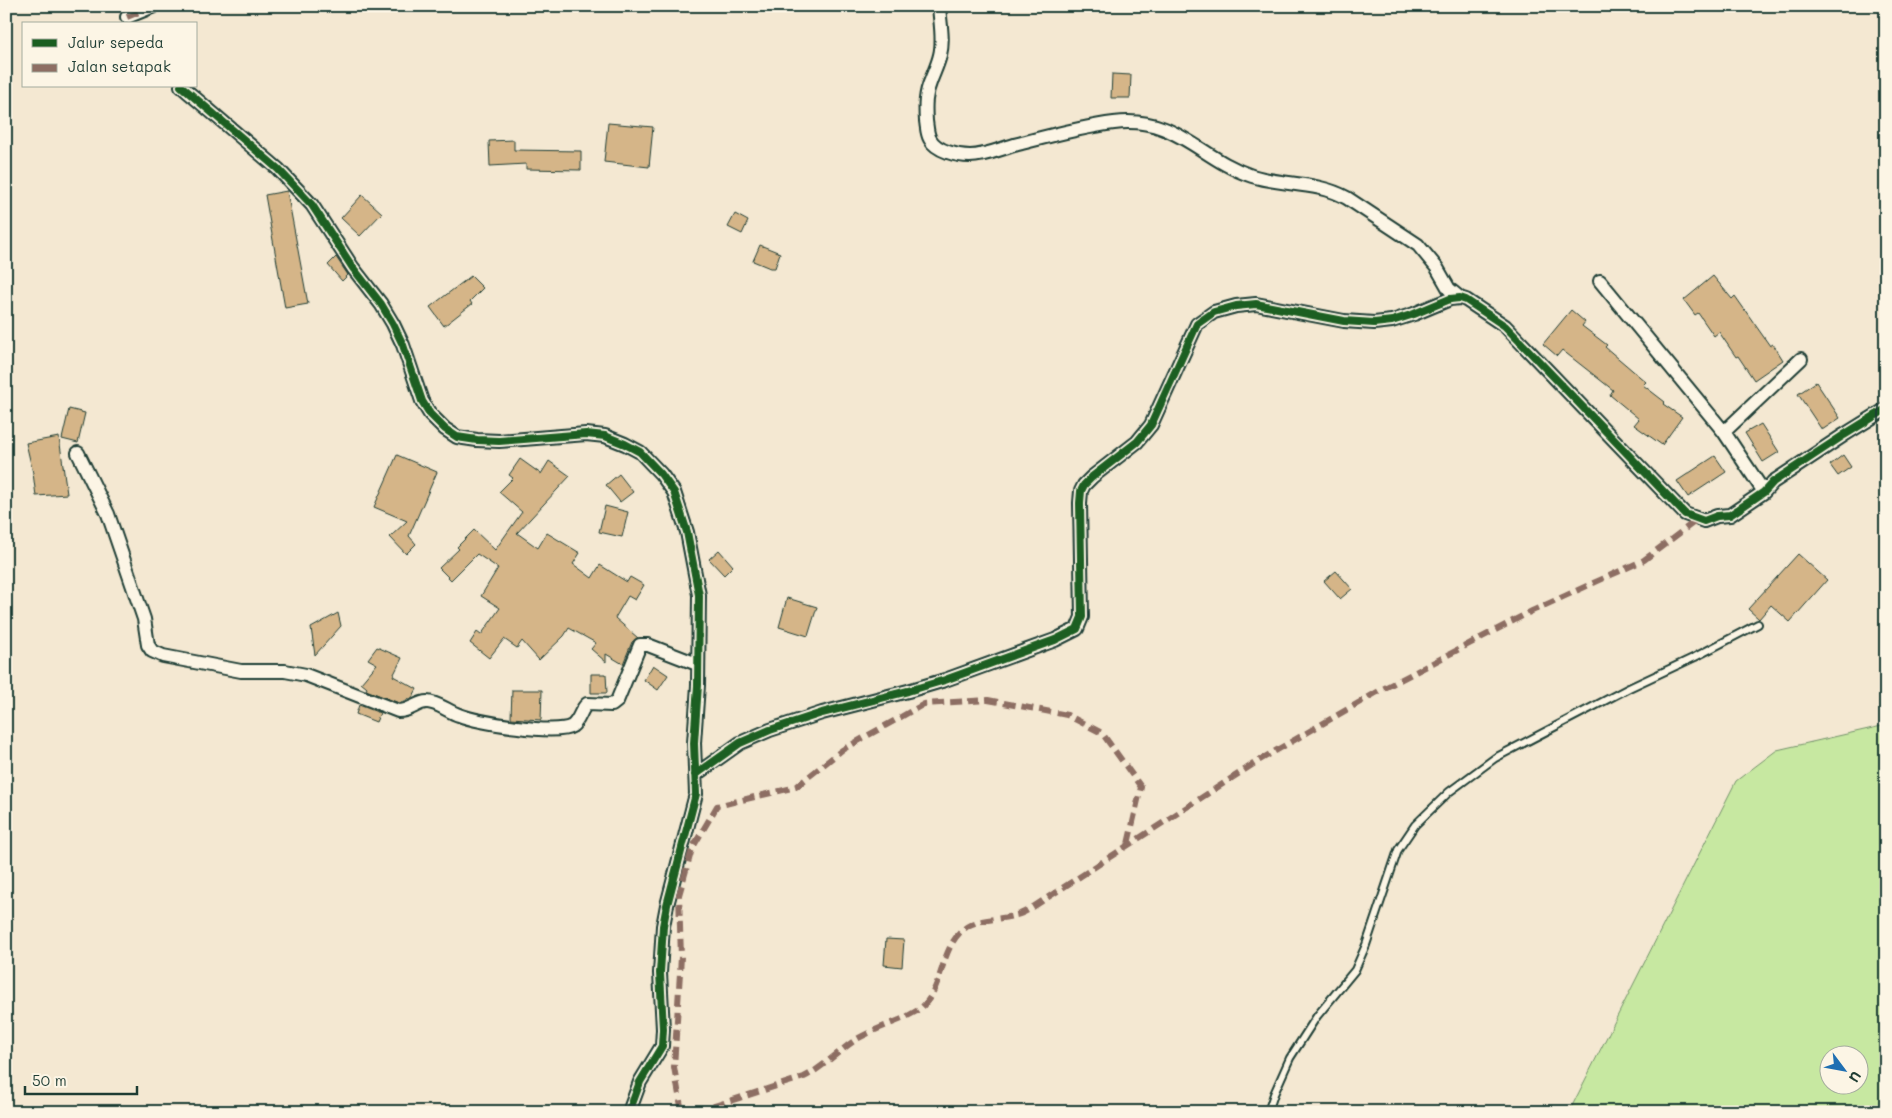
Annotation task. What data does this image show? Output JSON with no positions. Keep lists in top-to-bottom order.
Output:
{
  "legend": ["Jalur sepeda", "Jalan setapak"],
  "scale_bar": "50 m",
  "north": "bottom right"
}
